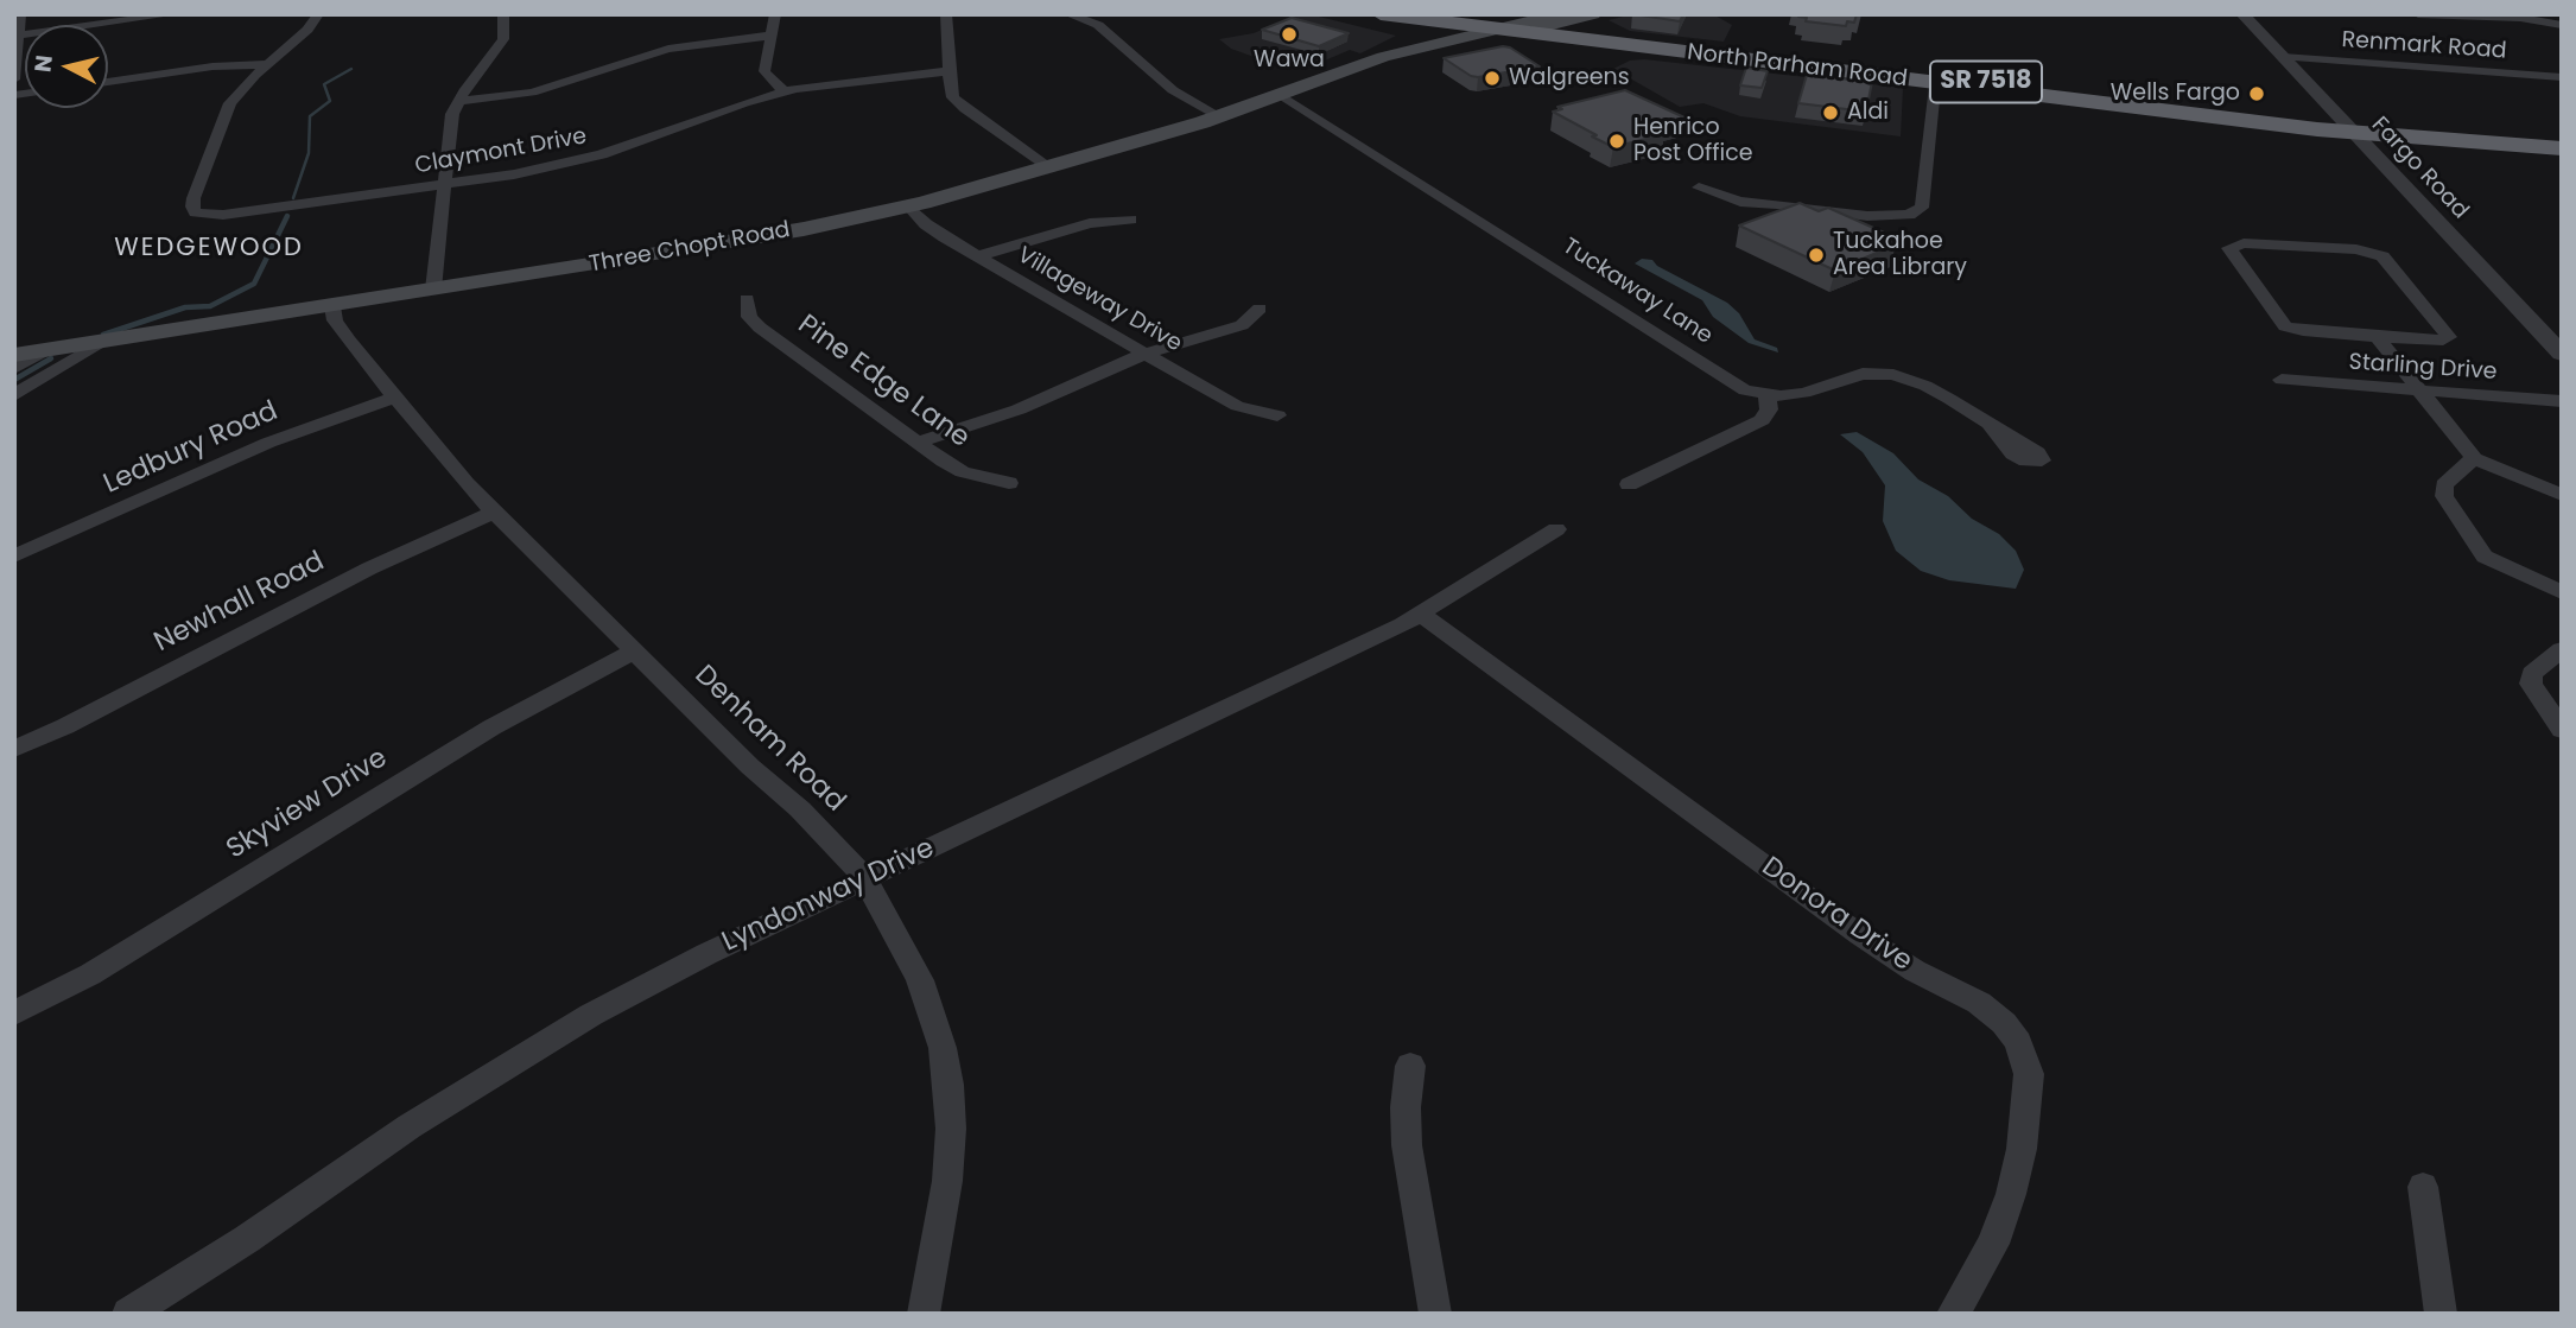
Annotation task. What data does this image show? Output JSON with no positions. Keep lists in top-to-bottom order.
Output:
{
  "streets": {
    "highway": ["North Parham Road", "SR 7518"],
    "main road": ["Three Chopt Road"],
    "street": [
      "Renmark Road",
      "Claymont Drive",
      "Fargo Road",
      "Tuckaway Lane",
      "Villageway Drive",
      "Starling Drive",
      "Pine Edge Lane",
      "Ledbury Road",
      "Newhall Road",
      "Denham Road",
      "Skyview Drive",
      "Lyndonway Drive",
      "Donora Drive"
    ]
  },
  "crossings": [
    ["Renmark Road", "Fargo Road"],
    ["North Parham Road", "Fargo Road"],
    ["North Parham Road", "Three Chopt Road"],
    ["Three Chopt Road", "Tuckaway Lane"],
    ["Three Chopt Road", "Villageway Drive"],
    ["Three Chopt Road", "Denham Road"],
    ["Ledbury Road", "Denham Road"],
    ["Newhall Road", "Denham Road"],
    ["Denham Road", "Skyview Drive"],
    ["Denham Road", "Lyndonway Drive"],
    ["Lyndonway Drive", "Donora Drive"]
  ],
  "districts": ["WEDGEWOOD"],
  "places": [
    "Wawa",
    "Walgreens",
    "Wells Fargo",
    "Aldi",
    "Henrico Post Office",
    "Tuckahoe Area Library"
  ],
  "north": "left"
}
